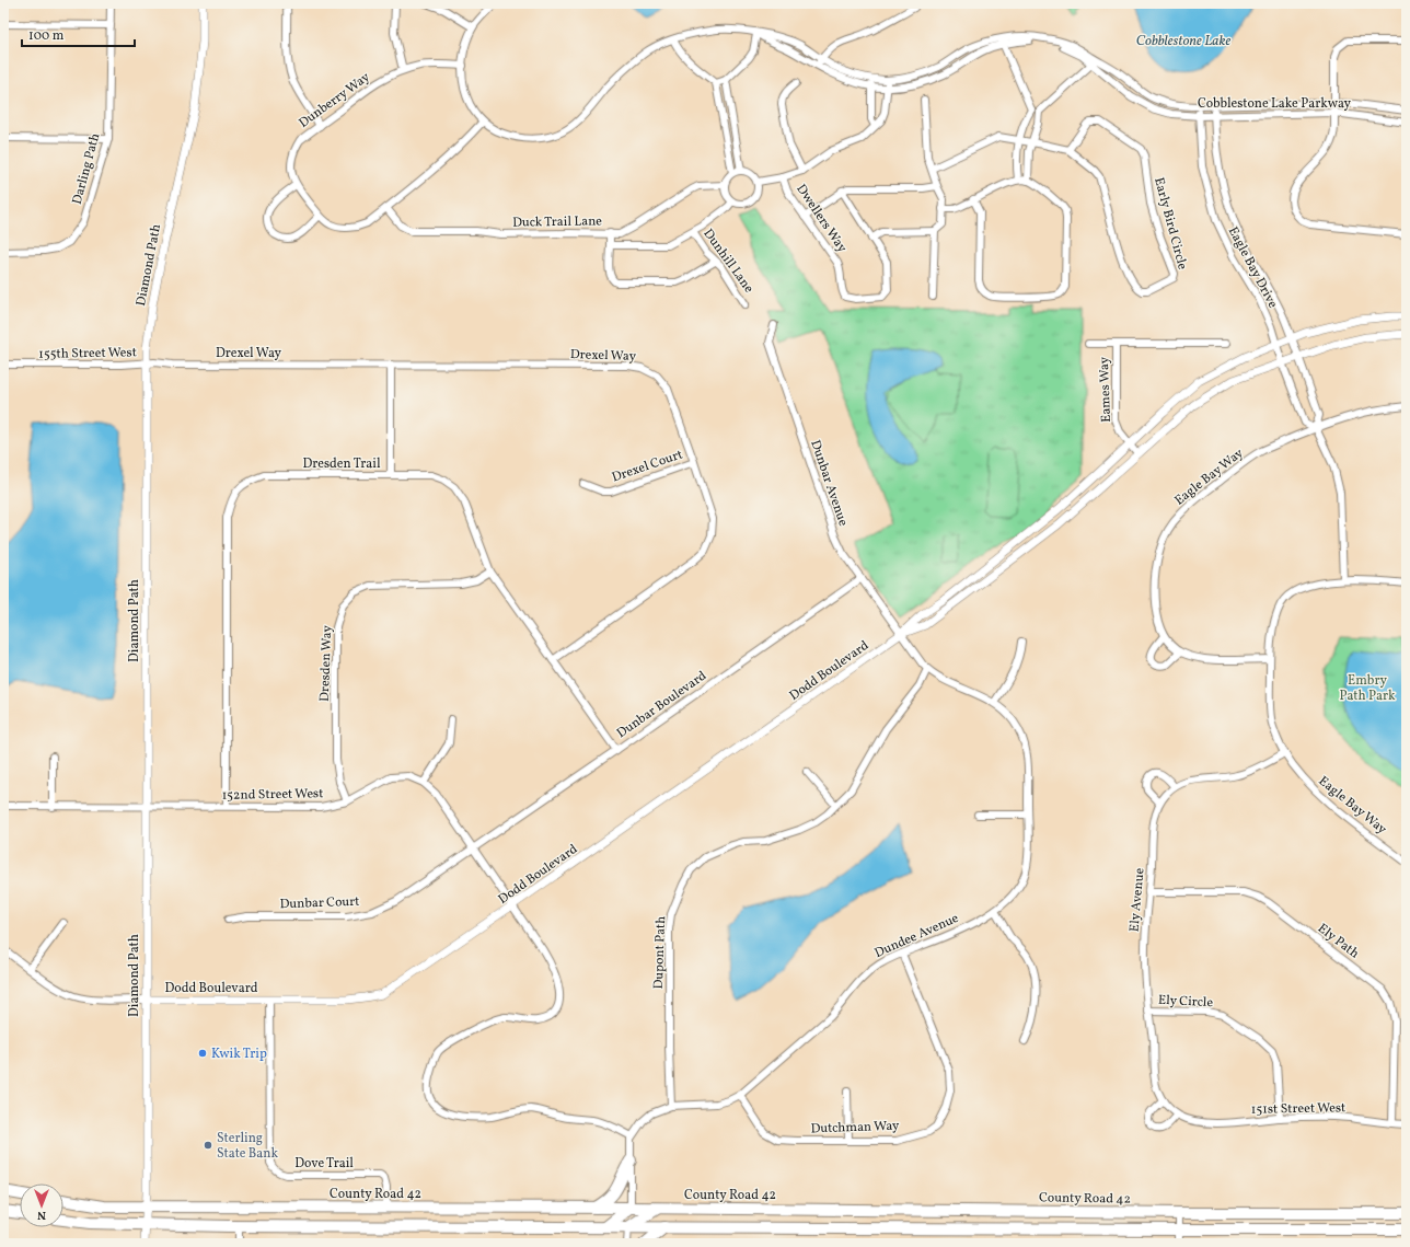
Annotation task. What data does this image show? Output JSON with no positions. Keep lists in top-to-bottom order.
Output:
{
  "streets": {
    "highway": ["County Road 42"],
    "street": [
      "Dunberry Way",
      "Cobblestone Lake Parkway",
      "Darling Path",
      "Dwellers Way",
      "Duck Trail Lane",
      "Early Bird Circle",
      "Dunhill Lane",
      "Diamond Path",
      "Eagle Bay Drive",
      "155th Street West",
      "Drexel Way",
      "Eames Way",
      "Dresden Trail",
      "Drexel Court",
      "Eagle Bay Way",
      "Dunbar Avenue",
      "Dresden Way",
      "Dodd Boulevard",
      "Dunbar Boulevard",
      "152nd Street West",
      "Ely Avenue",
      "Dunbar Court",
      "Dundee Avenue",
      "Ely Path",
      "Dupont Path",
      "Ely Circle",
      "151st Street West",
      "Dutchman Way",
      "Dove Trail"
    ]
  },
  "crossings": [
    ["Dunberry Way", "Cobblestone Lake Parkway"],
    ["Dunberry Way", "Duck Trail Lane"],
    ["Cobblestone Lake Parkway", "Eagle Bay Drive"],
    ["Diamond Path", "155th Street West"],
    ["Diamond Path", "Dodd Boulevard"],
    ["Diamond Path", "152nd Street West"],
    ["Diamond Path", "County Road 42"],
    ["Eagle Bay Drive", "Eagle Bay Way"],
    ["155th Street West", "Drexel Way"],
    ["Drexel Way", "Dresden Trail"],
    ["Drexel Way", "Drexel Court"],
    ["Dresden Trail", "Dresden Way"],
    ["Dresden Trail", "Dunbar Boulevard"],
    ["Dresden Trail", "152nd Street West"],
    ["Dunbar Avenue", "Dodd Boulevard"],
    ["Dunbar Avenue", "Dunbar Boulevard"],
    ["Dunbar Avenue", "Dundee Avenue"],
    ["Dresden Way", "152nd Street West"],
    ["Dodd Boulevard", "152nd Street West"],
    ["Dodd Boulevard", "Dundee Avenue"],
    ["Dodd Boulevard", "Dove Trail"],
    ["Dunbar Boulevard", "152nd Street West"],
    ["Dunbar Boulevard", "Dunbar Court"],
    ["152nd Street West", "Dunbar Court"],
    ["152nd Street West", "Dundee Avenue"],
    ["Ely Avenue", "Ely Path"],
    ["Ely Avenue", "Ely Circle"],
    ["Ely Avenue", "151st Street West"],
    ["Dundee Avenue", "Dupont Path"],
    ["Dundee Avenue", "Dutchman Way"],
    ["Ely Path", "151st Street West"],
    ["Ely Circle", "151st Street West"],
    ["Dove Trail", "County Road 42"]
  ],
  "water": ["Cobblestone Lake"],
  "parks": ["Embry Path Park"],
  "places": ["Kwik Trip", "Sterling State Bank"],
  "scale_bar": "100 m",
  "north": "bottom"
}
